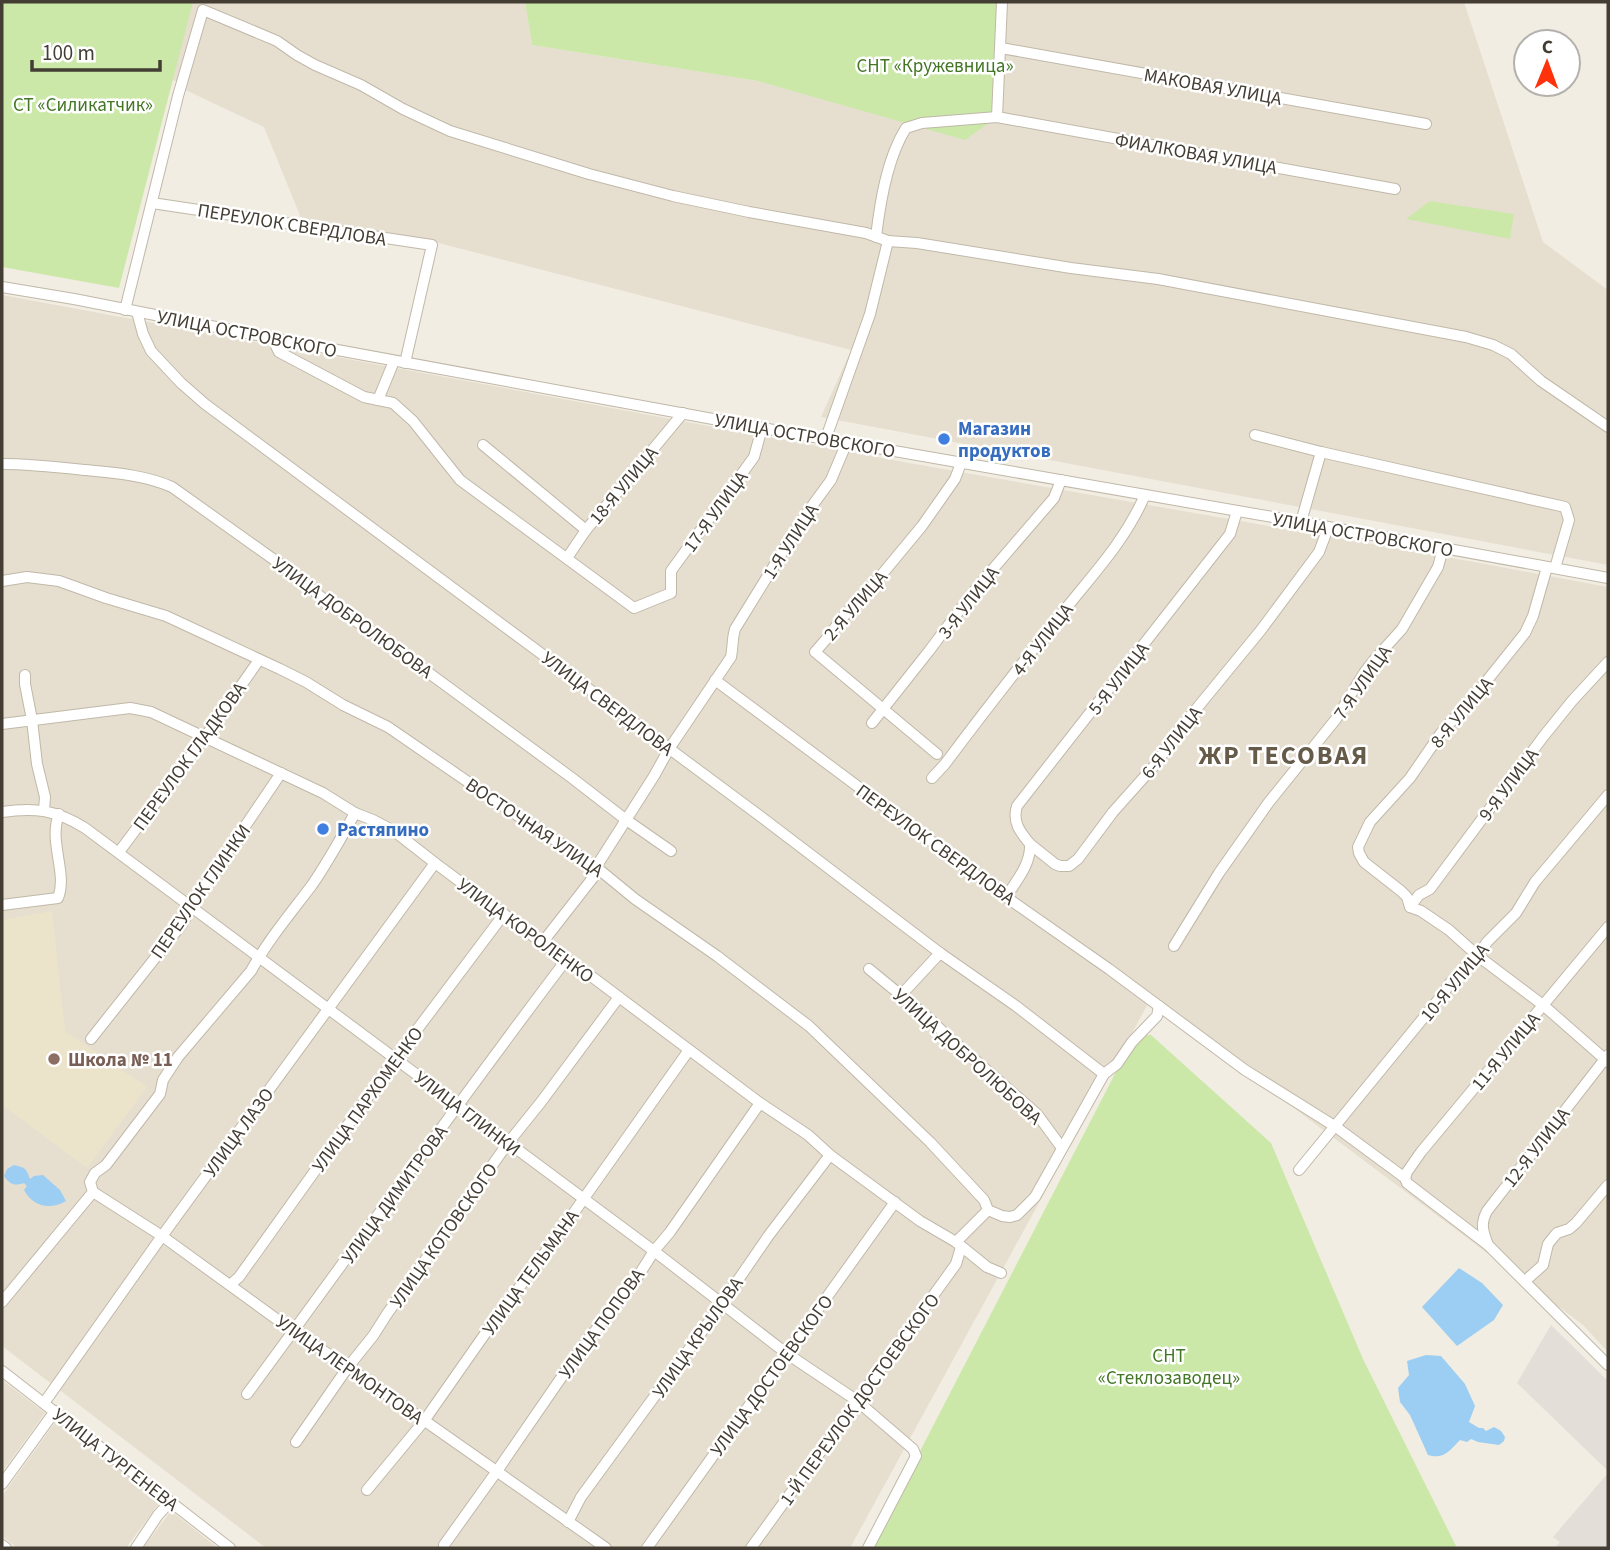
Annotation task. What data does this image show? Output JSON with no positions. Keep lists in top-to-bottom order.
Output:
{
  "streets": {
    "street": [
      "МАКОВАЯ УЛИЦА",
      "ФИАЛКОВАЯ УЛИЦА",
      "ПЕРЕУЛОК СВЕРДЛОВА",
      "УЛИЦА ОСТРОВСКОГО",
      "18-Я УЛИЦА",
      "17-Я УЛИЦА",
      "1-Я УЛИЦА",
      "3-Я УЛИЦА",
      "2-Я УЛИЦА",
      "УЛИЦА ДОБРОЛЮБОВА",
      "4-Я УЛИЦА",
      "5-Я УЛИЦА",
      "7-Я УЛИЦА",
      "УЛИЦА СВЕРДЛОВА",
      "8-Я УЛИЦА",
      "6-Я УЛИЦА",
      "ПЕРЕУЛОК ГЛАДКОВА",
      "9-Я УЛИЦА",
      "ВОСТОЧНАЯ УЛИЦА",
      "ПЕРЕУЛОК ГЛИНКИ",
      "УЛИЦА КОРОЛЕНКО",
      "10-Я УЛИЦА",
      "11-Я УЛИЦА",
      "УЛИЦА ПАРХОМЕНКО",
      "УЛИЦА ГЛИНКИ",
      "УЛИЦА ЛАЗО",
      "12-Я УЛИЦА",
      "УЛИЦА ДИМИТРОВА",
      "УЛИЦА КОТОВСКОГО",
      "УЛИЦА ТЕЛЬМАНА",
      "УЛИЦА ПОПОВА",
      "УЛИЦА КРЫЛОВА",
      "УЛИЦА ЛЕРМОНТОВА",
      "УЛИЦА ДОСТОЕВСКОГО",
      "1-Й ПЕРЕУЛОК ДОСТОЕВСКОГО",
      "УЛИЦА ТУРГЕНЕВА"
    ]
  },
  "crossings": [
    ["ПЕРЕУЛОК СВЕРДЛОВА", "УЛИЦА ОСТРОВСКОГО"],
    ["ПЕРЕУЛОК СВЕРДЛОВА", "1-Я УЛИЦА"],
    ["ПЕРЕУЛОК СВЕРДЛОВА", "10-Я УЛИЦА"],
    ["ПЕРЕУЛОК СВЕРДЛОВА", "11-Я УЛИЦА"],
    ["ПЕРЕУЛОК СВЕРДЛОВА", "12-Я УЛИЦА"],
    ["УЛИЦА ОСТРОВСКОГО", "18-Я УЛИЦА"],
    ["УЛИЦА ОСТРОВСКОГО", "17-Я УЛИЦА"],
    ["УЛИЦА ОСТРОВСКОГО", "1-Я УЛИЦА"],
    ["УЛИЦА ОСТРОВСКОГО", "3-Я УЛИЦА"],
    ["УЛИЦА ОСТРОВСКОГО", "2-Я УЛИЦА"],
    ["УЛИЦА ОСТРОВСКОГО", "4-Я УЛИЦА"],
    ["УЛИЦА ОСТРОВСКОГО", "5-Я УЛИЦА"],
    ["УЛИЦА ОСТРОВСКОГО", "7-Я УЛИЦА"],
    ["УЛИЦА ОСТРОВСКОГО", "УЛИЦА СВЕРДЛОВА"],
    ["УЛИЦА ОСТРОВСКОГО", "8-Я УЛИЦА"],
    ["УЛИЦА ОСТРОВСКОГО", "6-Я УЛИЦА"],
    ["18-Я УЛИЦА", "17-Я УЛИЦА"],
    ["1-Я УЛИЦА", "УЛИЦА ДОБРОЛЮБОВА"],
    ["1-Я УЛИЦА", "УЛИЦА СВЕРДЛОВА"],
    ["1-Я УЛИЦА", "ВОСТОЧНАЯ УЛИЦА"],
    ["1-Я УЛИЦА", "УЛИЦА КОРОЛЕНКО"],
    ["3-Я УЛИЦА", "2-Я УЛИЦА"],
    ["5-Я УЛИЦА", "6-Я УЛИЦА"],
    ["8-Я УЛИЦА", "9-Я УЛИЦА"],
    ["ПЕРЕУЛОК ГЛАДКОВА", "ВОСТОЧНАЯ УЛИЦА"],
    ["ПЕРЕУЛОК ГЛАДКОВА", "УЛИЦА КОРОЛЕНКО"],
    ["ПЕРЕУЛОК ГЛАДКОВА", "УЛИЦА ГЛИНКИ"],
    ["ВОСТОЧНАЯ УЛИЦА", "1-Й ПЕРЕУЛОК ДОСТОЕВСКОГО"],
    ["ПЕРЕУЛОК ГЛИНКИ", "УЛИЦА КОРОЛЕНКО"],
    ["ПЕРЕУЛОК ГЛИНКИ", "УЛИЦА ГЛИНКИ"],
    ["УЛИЦА КОРОЛЕНКО", "УЛИЦА ПАРХОМЕНКО"],
    ["УЛИЦА КОРОЛЕНКО", "УЛИЦА ЛАЗО"],
    ["УЛИЦА КОРОЛЕНКО", "УЛИЦА ДИМИТРОВА"],
    ["УЛИЦА КОРОЛЕНКО", "УЛИЦА КОТОВСКОГО"],
    ["УЛИЦА КОРОЛЕНКО", "УЛИЦА ТЕЛЬМАНА"],
    ["УЛИЦА КОРОЛЕНКО", "УЛИЦА ПОПОВА"],
    ["УЛИЦА КОРОЛЕНКО", "УЛИЦА КРЫЛОВА"],
    ["УЛИЦА КОРОЛЕНКО", "УЛИЦА ДОСТОЕВСКОГО"],
    ["УЛИЦА КОРОЛЕНКО", "1-Й ПЕРЕУЛОК ДОСТОЕВСКОГО"],
    ["УЛИЦА ПАРХОМЕНКО", "УЛИЦА ГЛИНКИ"],
    ["УЛИЦА ПАРХОМЕНКО", "УЛИЦА ЛЕРМОНТОВА"],
    ["УЛИЦА ГЛИНКИ", "УЛИЦА ЛАЗО"],
    ["УЛИЦА ГЛИНКИ", "УЛИЦА ДИМИТРОВА"],
    ["УЛИЦА ГЛИНКИ", "УЛИЦА КОТОВСКОГО"],
    ["УЛИЦА ГЛИНКИ", "УЛИЦА ТЕЛЬМАНА"],
    ["УЛИЦА ГЛИНКИ", "УЛИЦА ПОПОВА"],
    ["УЛИЦА ГЛИНКИ", "УЛИЦА КРЫЛОВА"],
    ["УЛИЦА ГЛИНКИ", "УЛИЦА ДОСТОЕВСКОГО"],
    ["УЛИЦА ГЛИНКИ", "1-Й ПЕРЕУЛОК ДОСТОЕВСКОГО"],
    ["УЛИЦА ЛАЗО", "УЛИЦА ЛЕРМОНТОВА"],
    ["УЛИЦА ЛАЗО", "УЛИЦА ТУРГЕНЕВА"],
    ["УЛИЦА ДИМИТРОВА", "УЛИЦА ЛЕРМОНТОВА"],
    ["УЛИЦА КОТОВСКОГО", "УЛИЦА ЛЕРМОНТОВА"],
    ["УЛИЦА ТЕЛЬМАНА", "УЛИЦА ЛЕРМОНТОВА"],
    ["УЛИЦА ПОПОВА", "УЛИЦА ЛЕРМОНТОВА"],
    ["УЛИЦА КРЫЛОВА", "УЛИЦА ЛЕРМОНТОВА"]
  ],
  "districts": ["ЖР ТЕСОВАЯ"],
  "parks": ["СНТ «Кружевница»", "СТ «Силикатчик»", "СНТ «Стеклозаводец»"],
  "places": ["Магазин продуктов", "Растяпино", "Школа № 11"],
  "scale_bar": "100 m",
  "north": "top"
}
